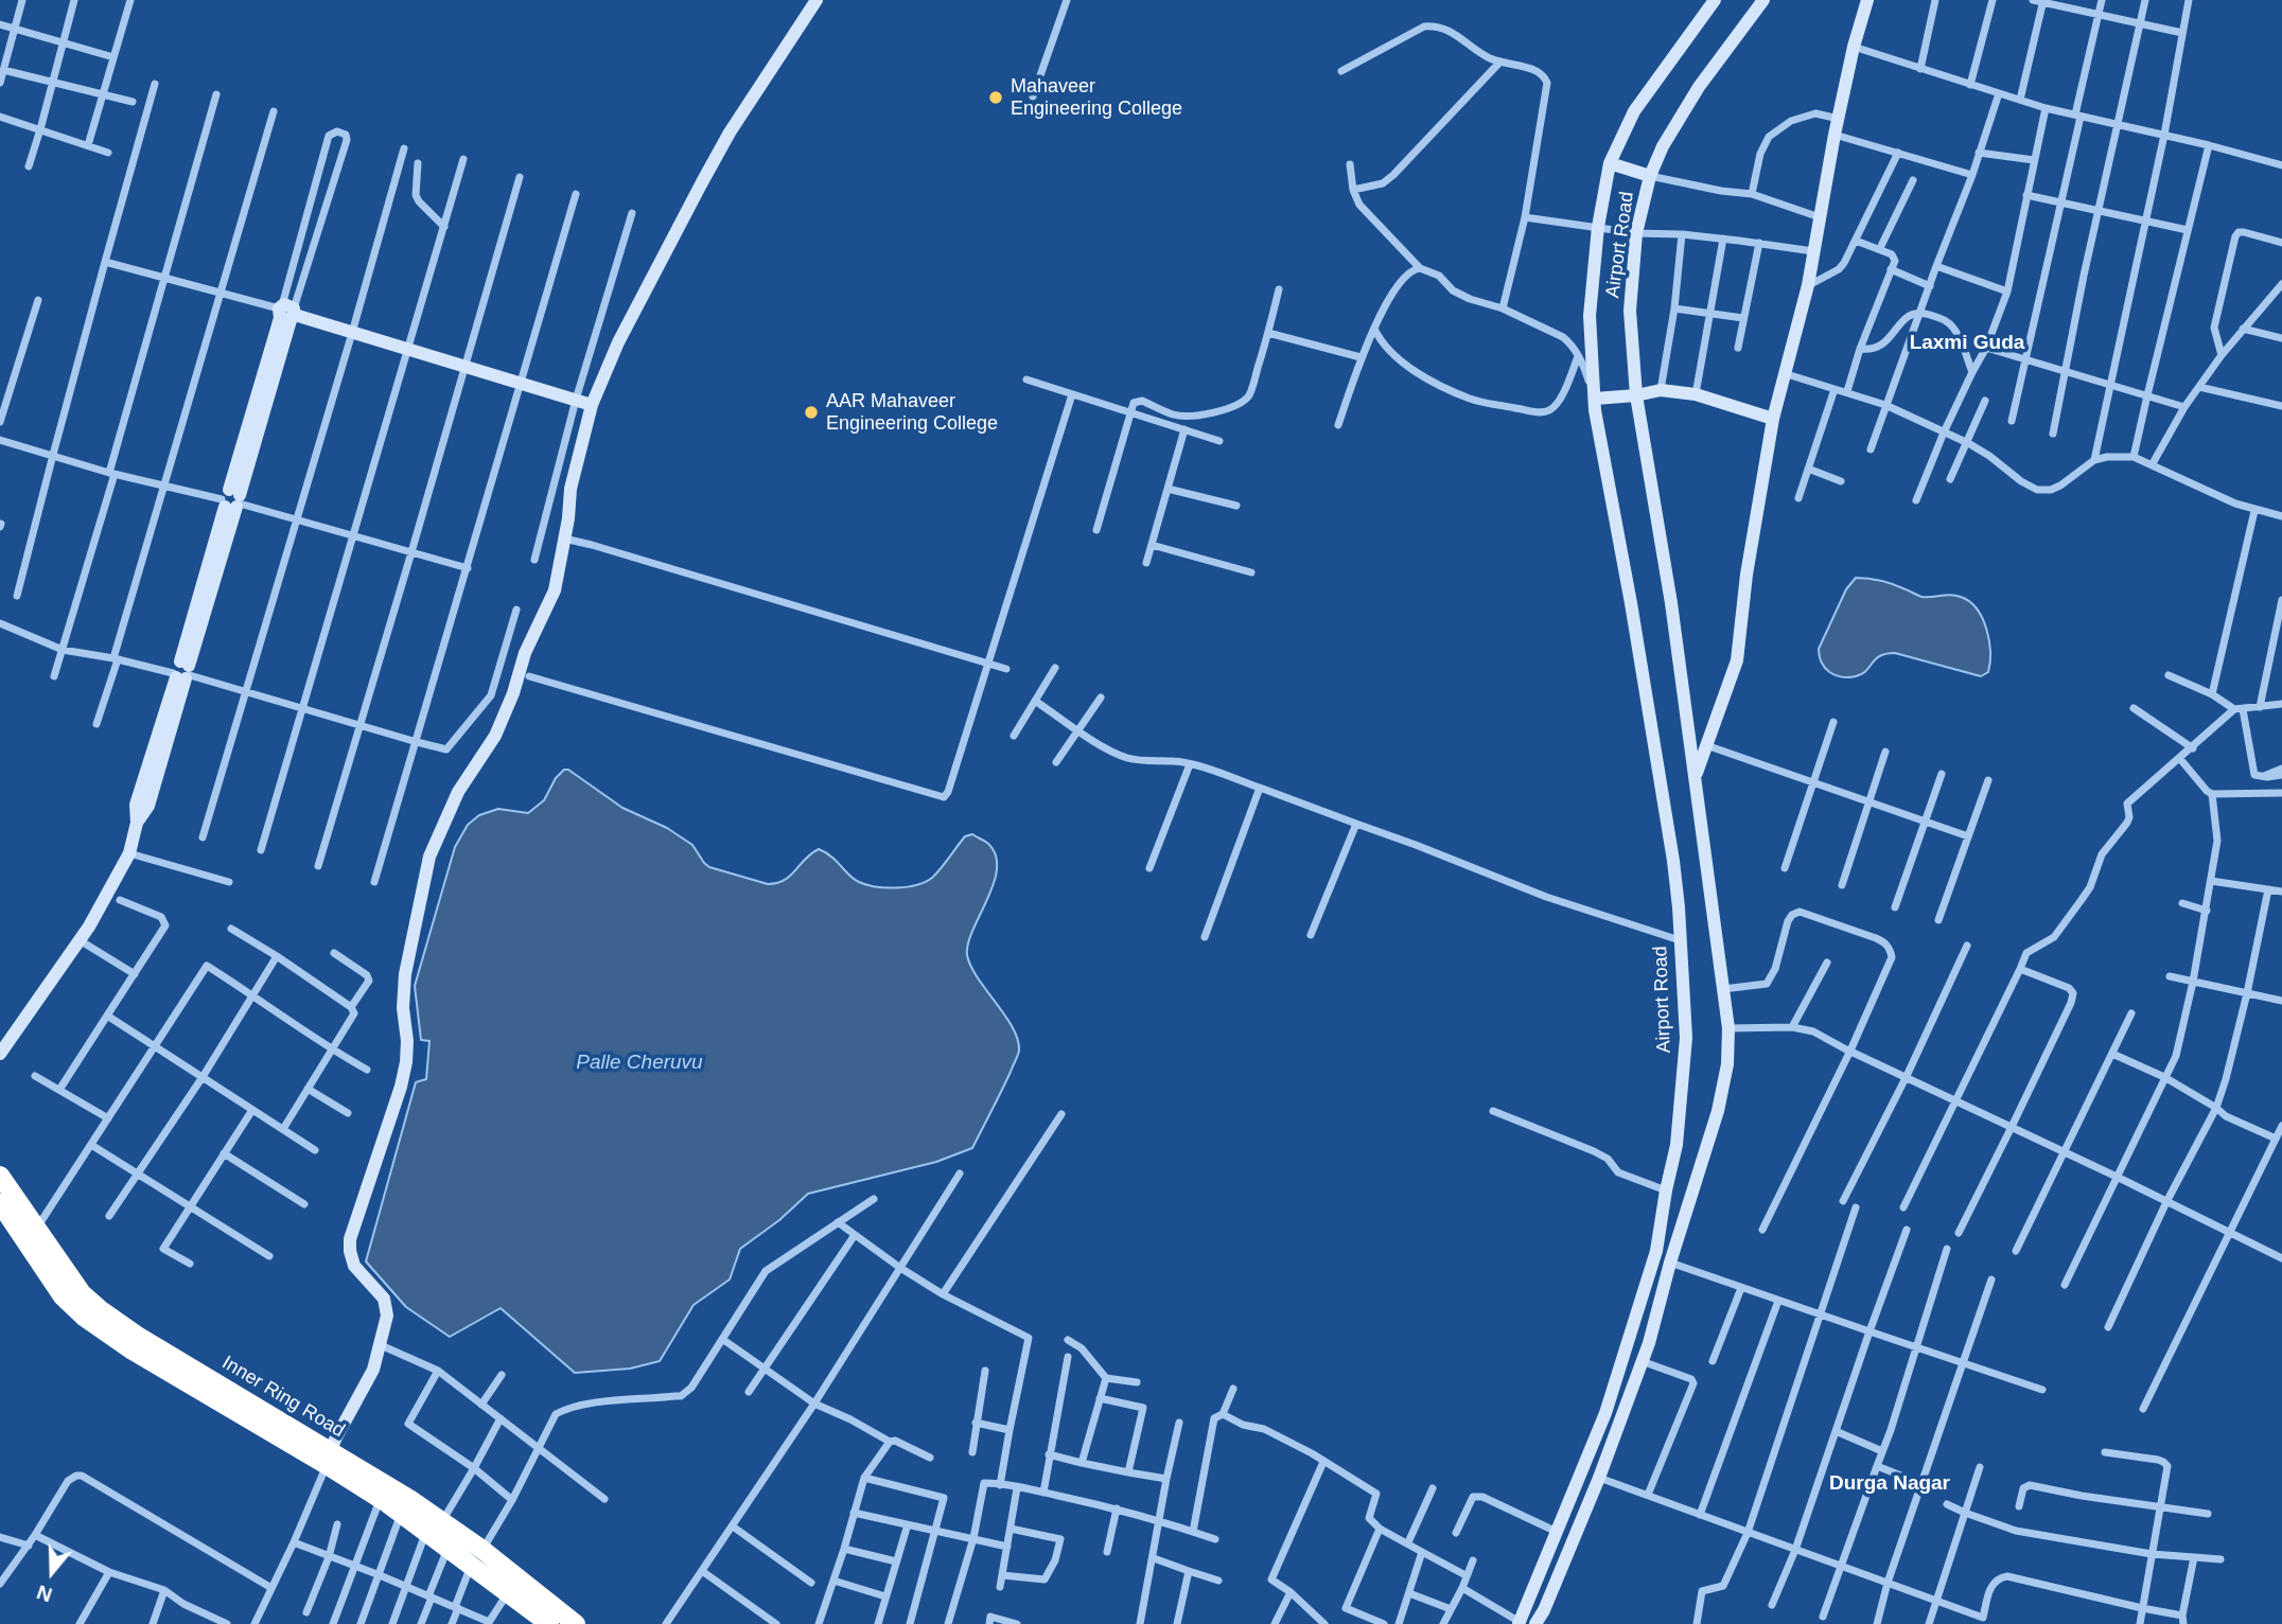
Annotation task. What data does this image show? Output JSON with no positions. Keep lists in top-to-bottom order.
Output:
{
  "streets": {
    "highway": ["Inner Ring Road"],
    "street": ["Airport Road"]
  },
  "districts": ["Laxmi Guda", "Durga Nagar"],
  "water": ["Palle Cheruvu"],
  "places": ["Mahaveer Engineering College", "AAR Mahaveer Engineering College"],
  "north": "bottom"
}
